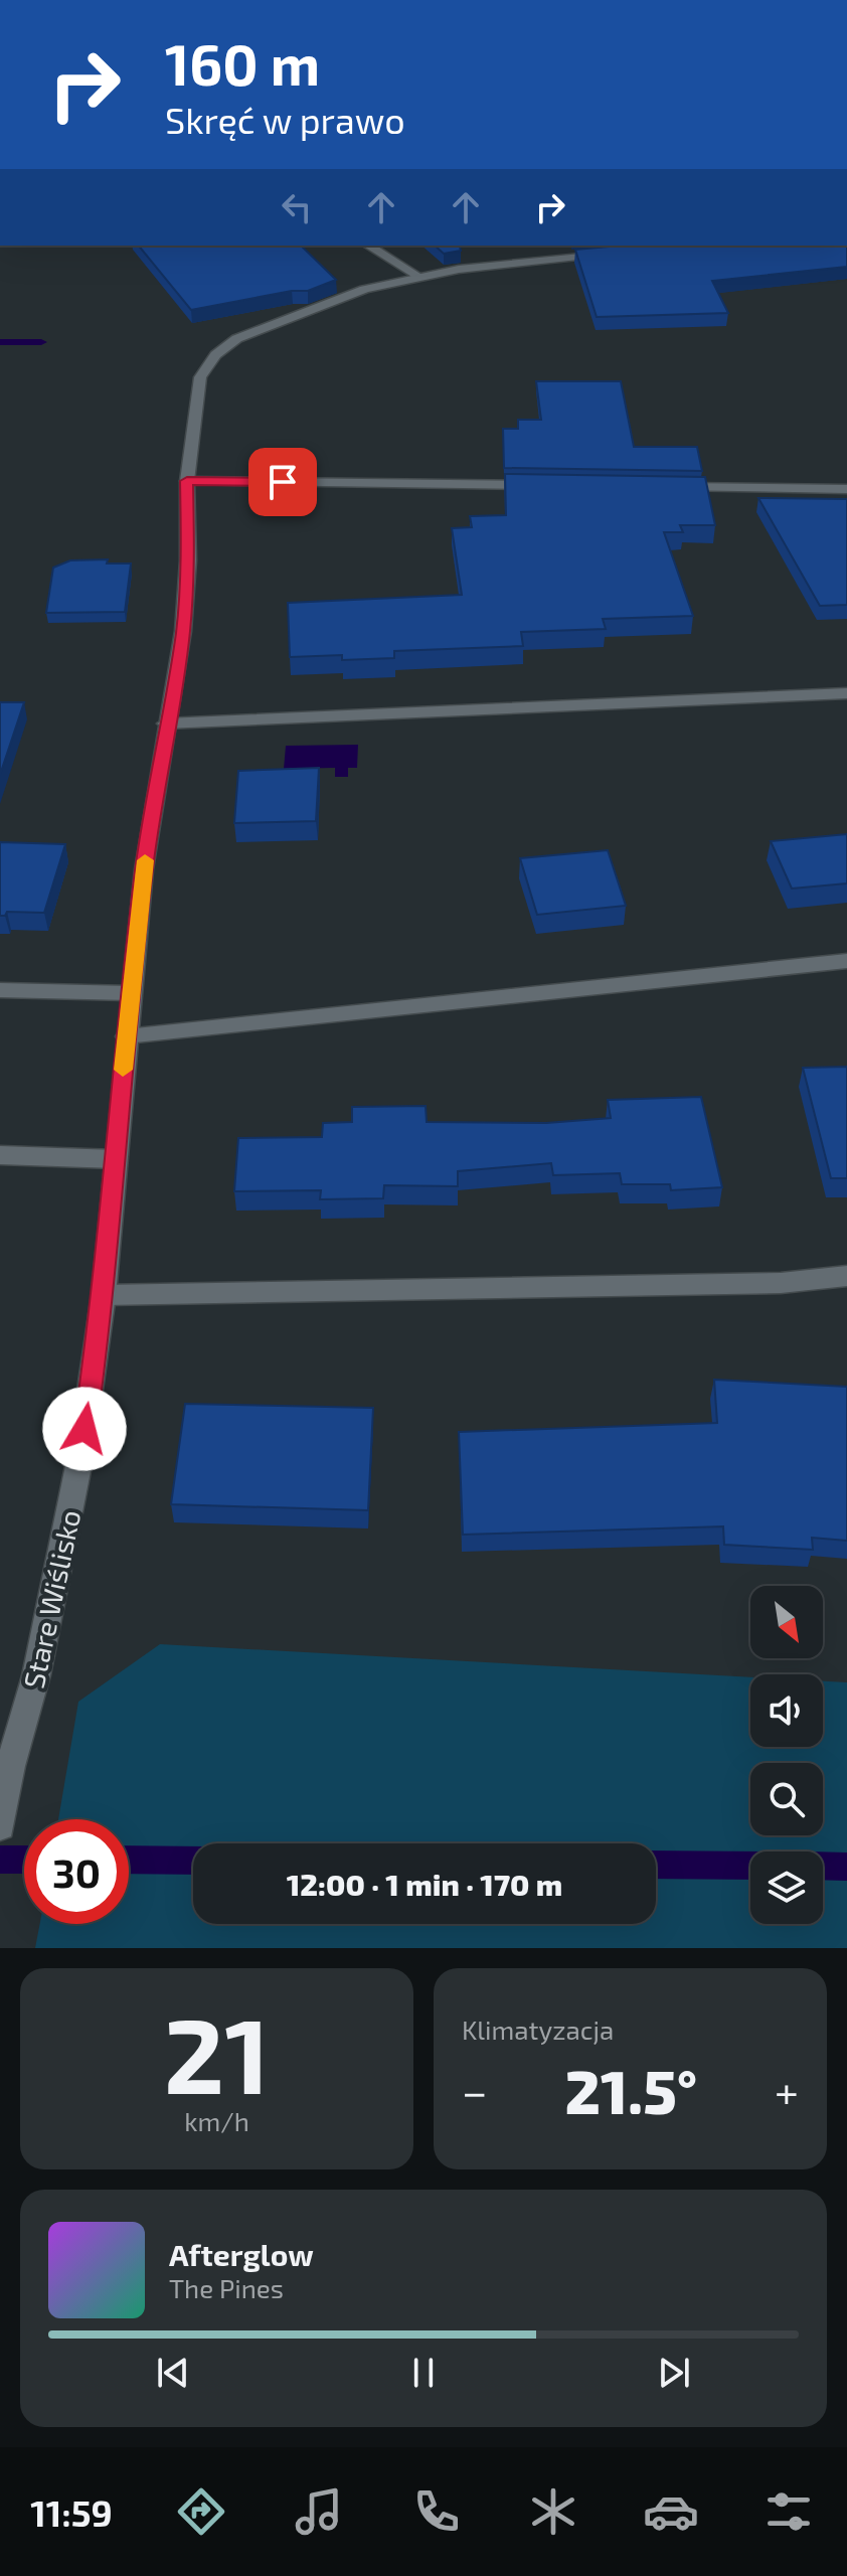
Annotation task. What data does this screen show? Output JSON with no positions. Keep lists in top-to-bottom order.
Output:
{
  "streets": {
    "street": ["Stare Wiślisko"]
  },
  "north": "bottom right",
  "page": {
    "turn": ["160 m", "Skręć w prawo"],
    "limit": "30",
    "trip": "12:00 · 1 min · 170 m",
    "tile": [
      ["21", "km/h"],
      "Klimatyzacja"
    ],
    "heat": ["−", "21.5°", "+"],
    "song": ["Afterglow", "The Pines"],
    "tabs": "11:59"
  }
}
